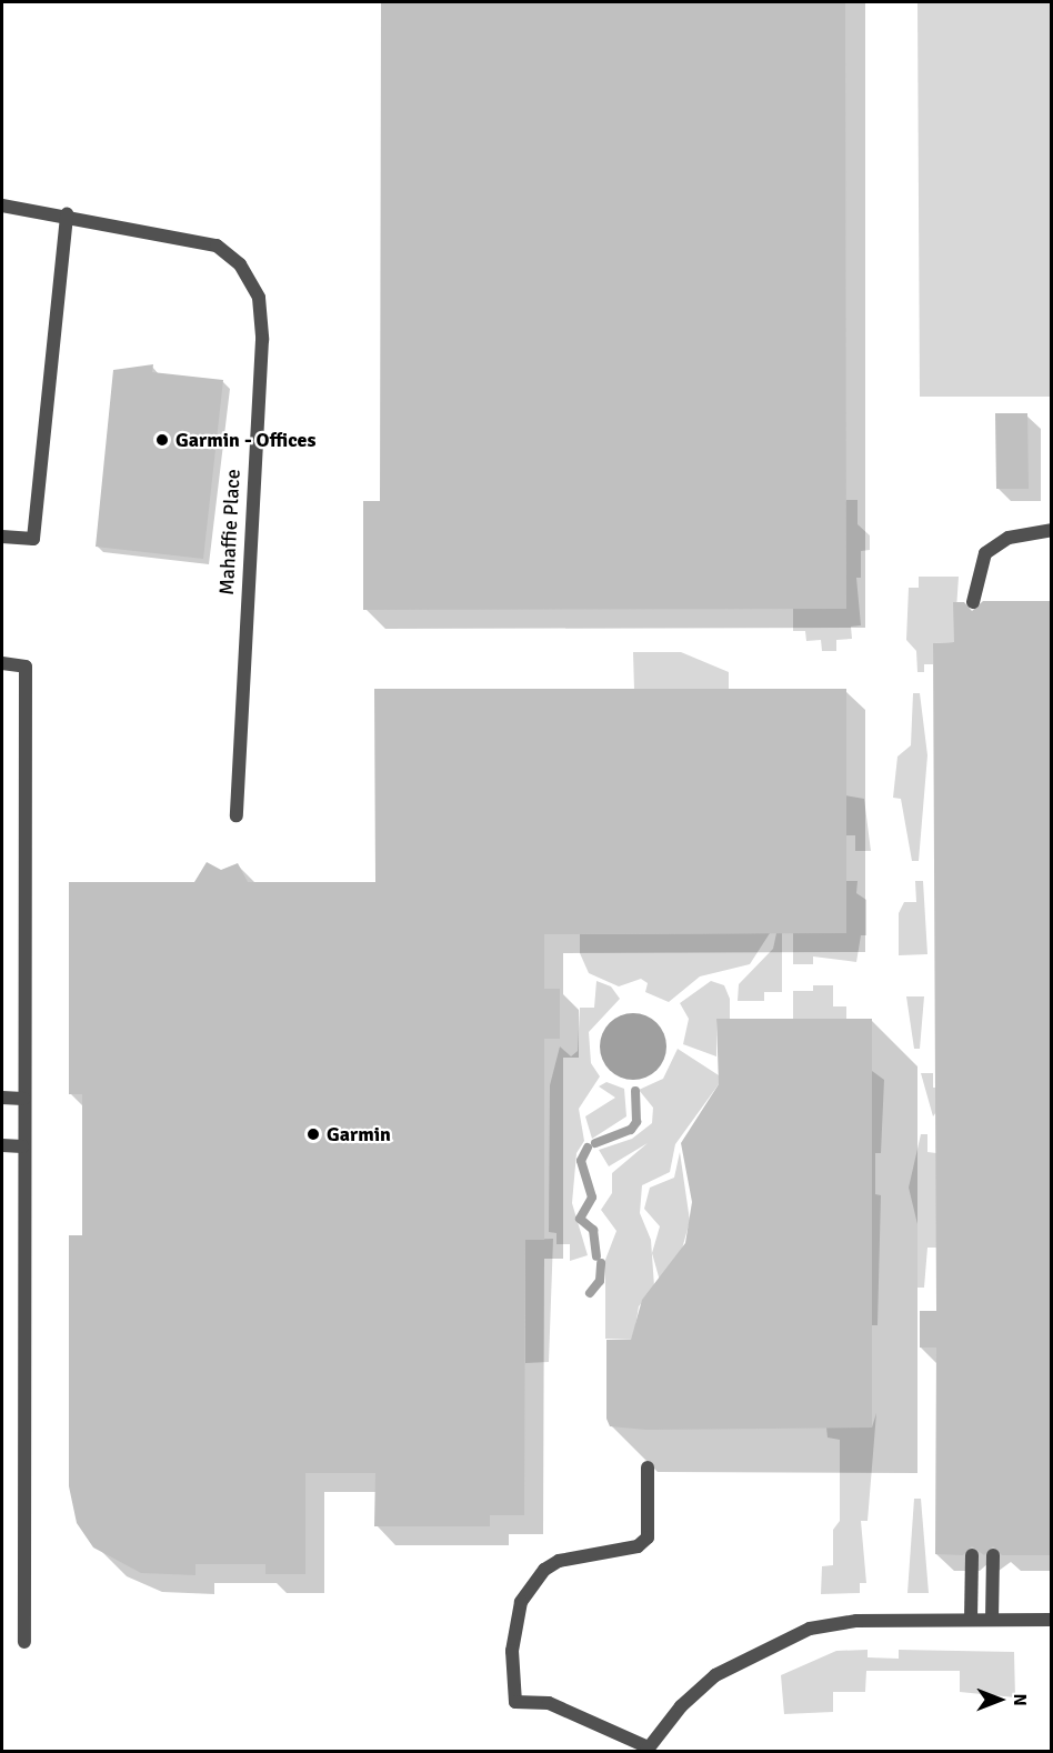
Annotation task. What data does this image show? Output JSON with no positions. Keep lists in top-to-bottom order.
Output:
{
  "streets": {
    "street": ["Mahaffie Place"]
  },
  "places": ["Garmin - Offices", "Garmin"],
  "north": "right"
}
